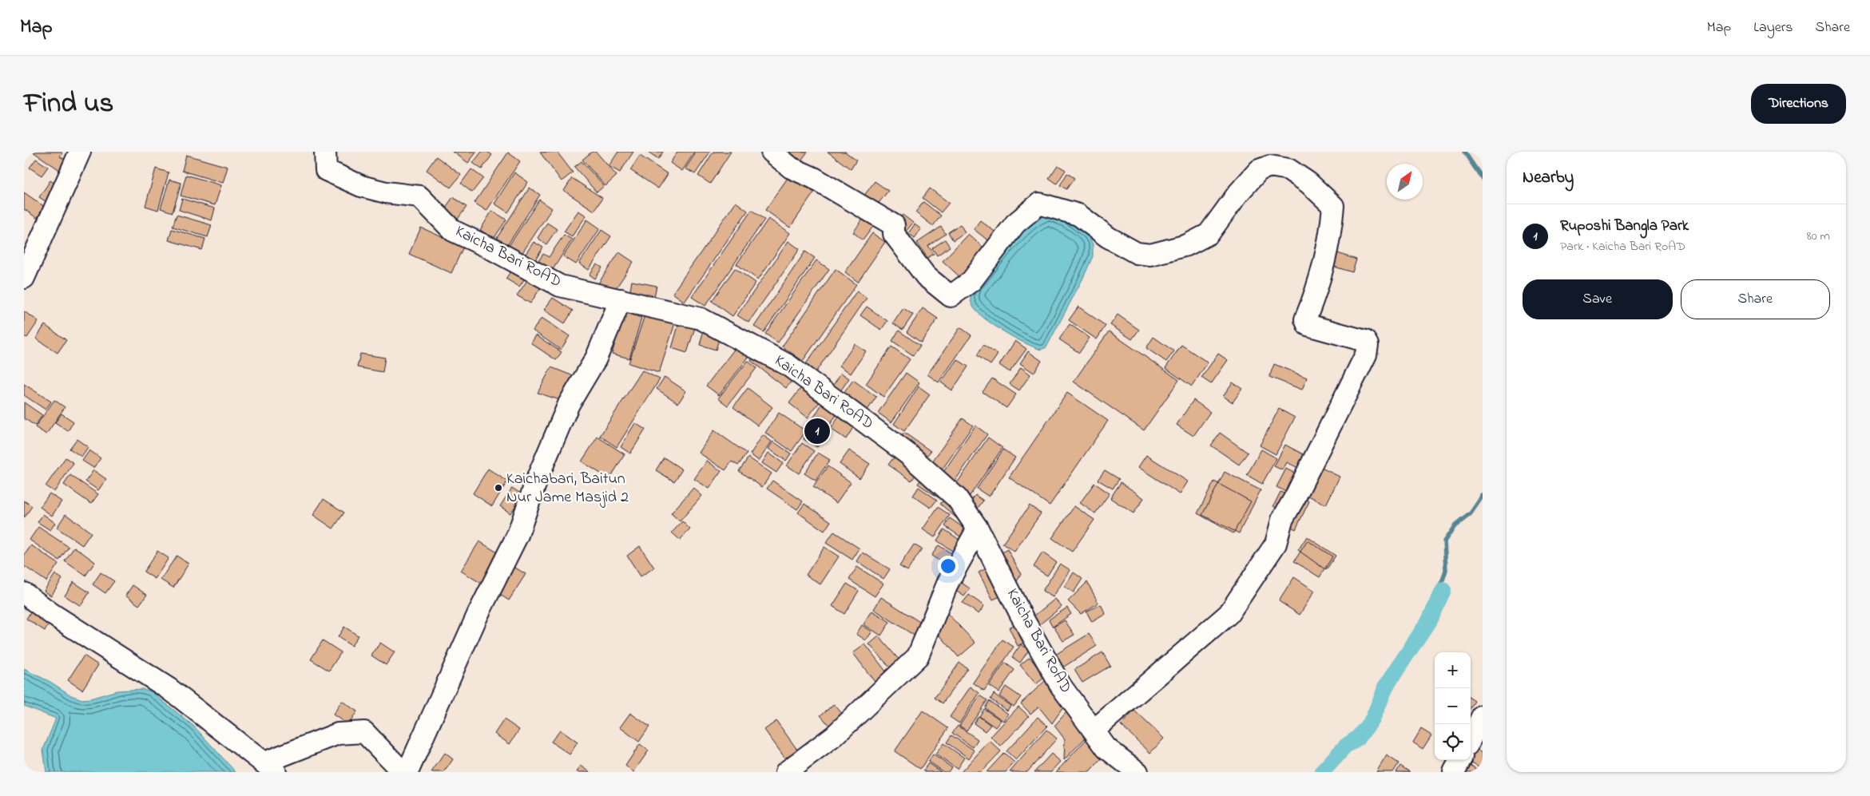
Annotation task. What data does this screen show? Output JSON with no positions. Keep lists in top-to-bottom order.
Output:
{
  "streets": {
    "street": ["Kaicha Bari RoAD"]
  },
  "places": ["Kaichabari, Baitun Nur Jame Masjid 2"],
  "north": "top right",
  "page": {
    "header": "Map",
    "nav": ["Map", "Layers", "Share"],
    "title": "Find us",
    "buttons": [
      "Directions",
      ["Save", "Share"]
    ],
    "heading": "Nearby",
    "list": [
      {
        "mark": "1",
        "name": "Ruposhi Bangla Park",
        "note": "Park · Kaicha Bari RoAD",
        "value": "80 m"
      }
    ],
    "pins": "1",
    "map_buttons": ["+", "−"]
  }
}
